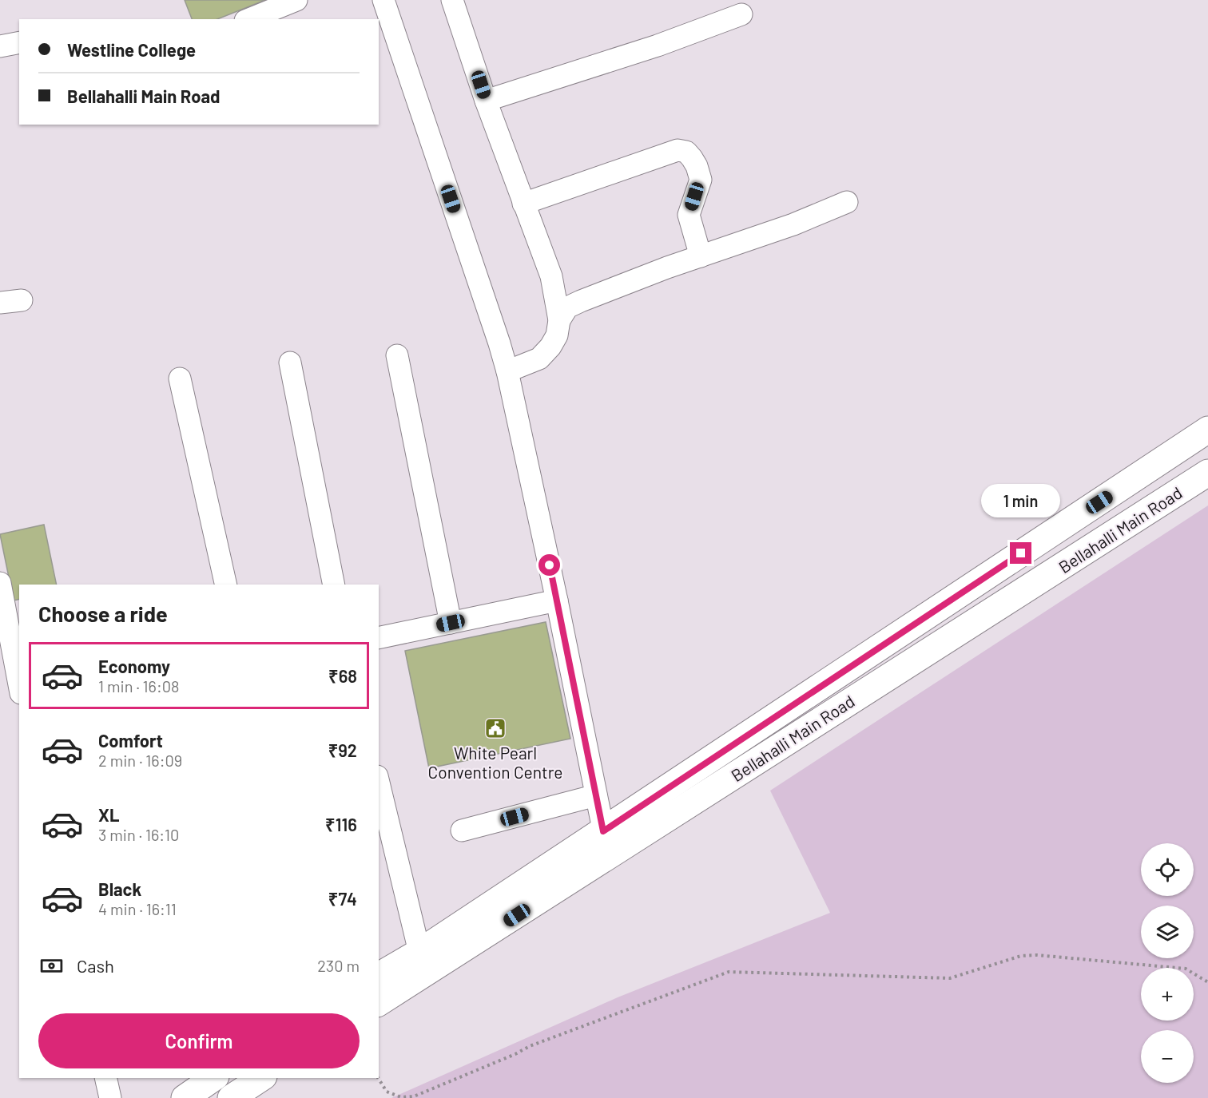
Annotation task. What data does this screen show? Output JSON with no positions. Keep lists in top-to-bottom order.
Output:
{
  "streets": {
    "main road": ["Bellahalli Main Road"]
  },
  "places": {
    "public building": ["White Pearl Convention Centre"]
  },
  "page": {
    "banner": ["Westline College", "Bellahalli Main Road"],
    "bubble": "1 min",
    "heading": "Choose a ride",
    "list": [
      {
        "name": "Economy",
        "note": "1 min · 16:08",
        "value": "₹68"
      },
      {
        "name": "Comfort",
        "note": "2 min · 16:09",
        "value": "₹92"
      },
      {
        "name": "XL",
        "note": "3 min · 16:10",
        "value": "₹116"
      },
      {
        "name": "Black",
        "note": "4 min · 16:11",
        "value": "₹74"
      }
    ],
    "map_buttons": ["+", "−"],
    "pay": ["Cash", "230 m"],
    "buttons": "Confirm"
  }
}
